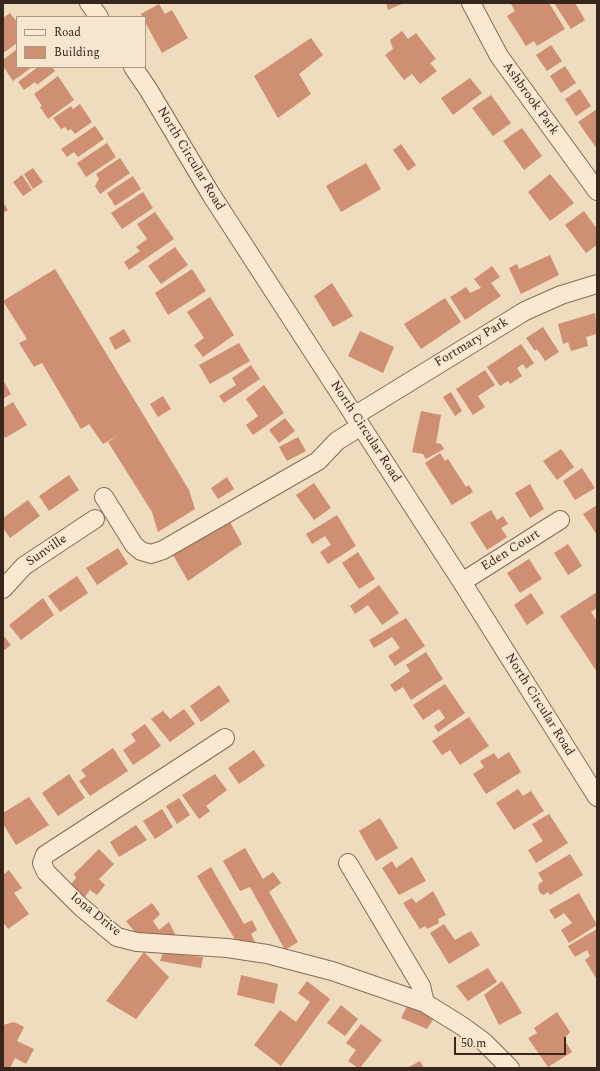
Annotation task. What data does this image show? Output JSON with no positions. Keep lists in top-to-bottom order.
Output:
{
  "streets": {
    "street": [
      "Ashbrook Park",
      "North Circular Road",
      "Fortmary Park",
      "Sunville",
      "Eden Court",
      "Iona Drive"
    ]
  },
  "crossings": [
    ["North Circular Road", "Fortmary Park"],
    ["North Circular Road", "Eden Court"]
  ],
  "legend": ["Road", "Building"],
  "scale_bar": "50 m"
}
